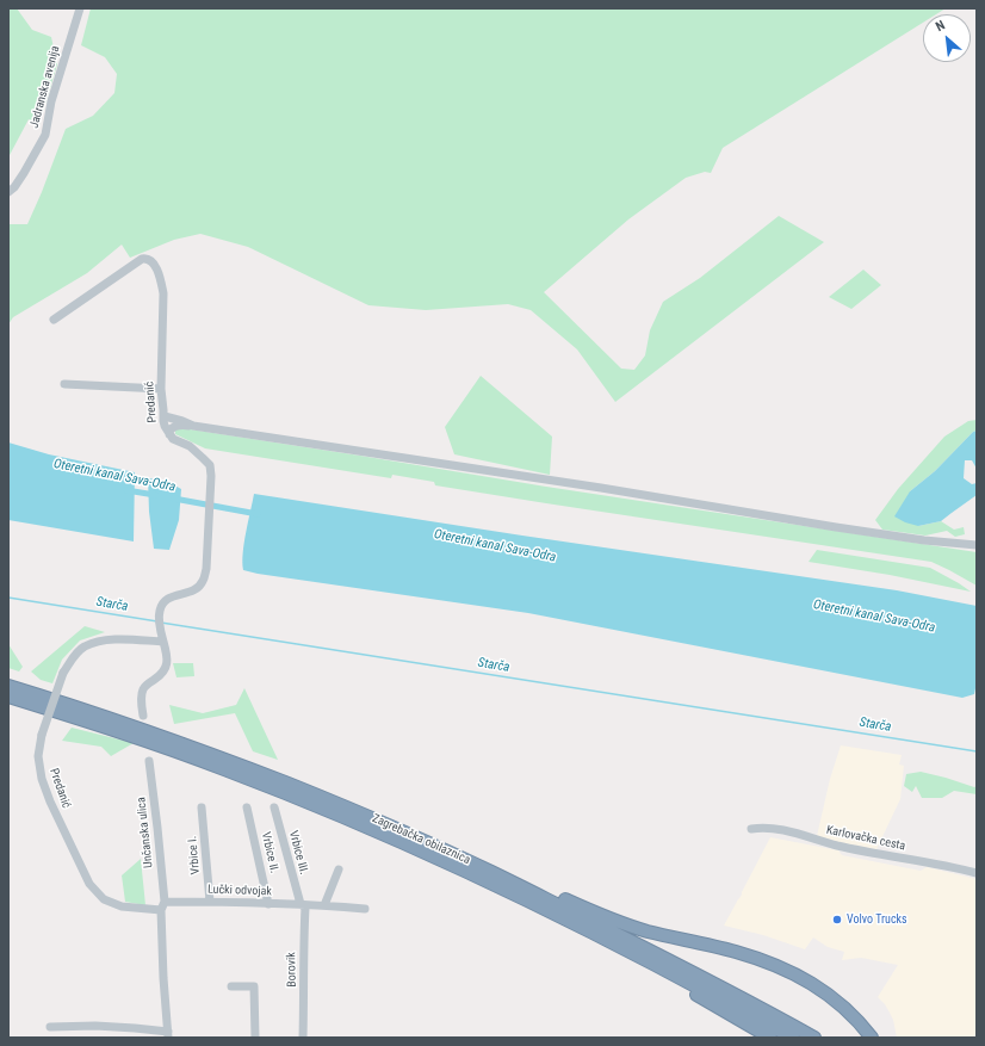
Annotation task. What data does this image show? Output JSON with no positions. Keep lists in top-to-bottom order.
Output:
{
  "streets": {
    "highway": ["Zagrebačka obilaznica"],
    "street": [
      "Jadranska avenija",
      "Predanić",
      "Unčanska ulica",
      "Karlovačka cesta",
      "Vrbice II.",
      "Vrbice III.",
      "Vrbice I.",
      "Lučki odvojak",
      "Borovik"
    ]
  },
  "crossings": [
    ["Unčanska ulica", "Lučki odvojak"],
    ["Vrbice II.", "Lučki odvojak"],
    ["Vrbice III.", "Lučki odvojak"],
    ["Vrbice III.", "Borovik"],
    ["Vrbice I.", "Lučki odvojak"],
    ["Lučki odvojak", "Borovik"]
  ],
  "water": ["Oteretni kanal Sava-Odra", "Starča"],
  "places": ["Volvo Trucks"],
  "north": "top left"
}
